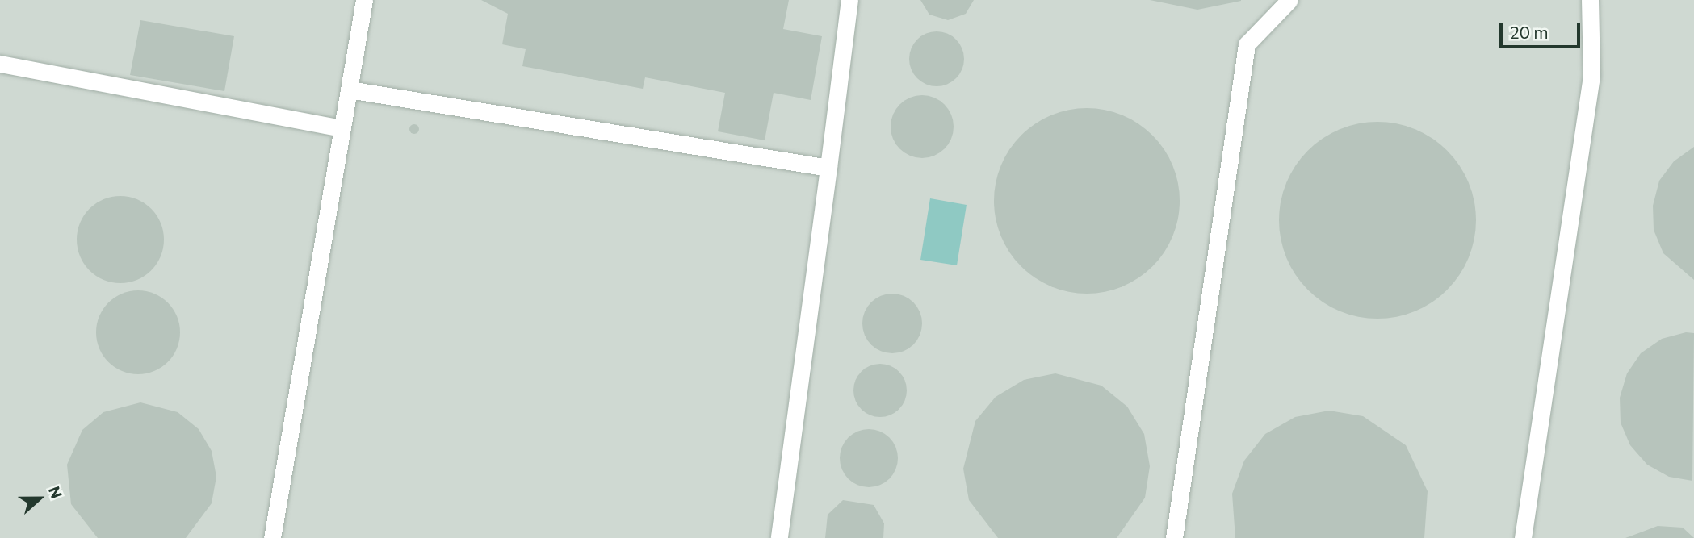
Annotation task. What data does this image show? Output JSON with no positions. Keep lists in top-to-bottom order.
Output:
{
  "scale_bar": "20 m",
  "north": "right"
}
